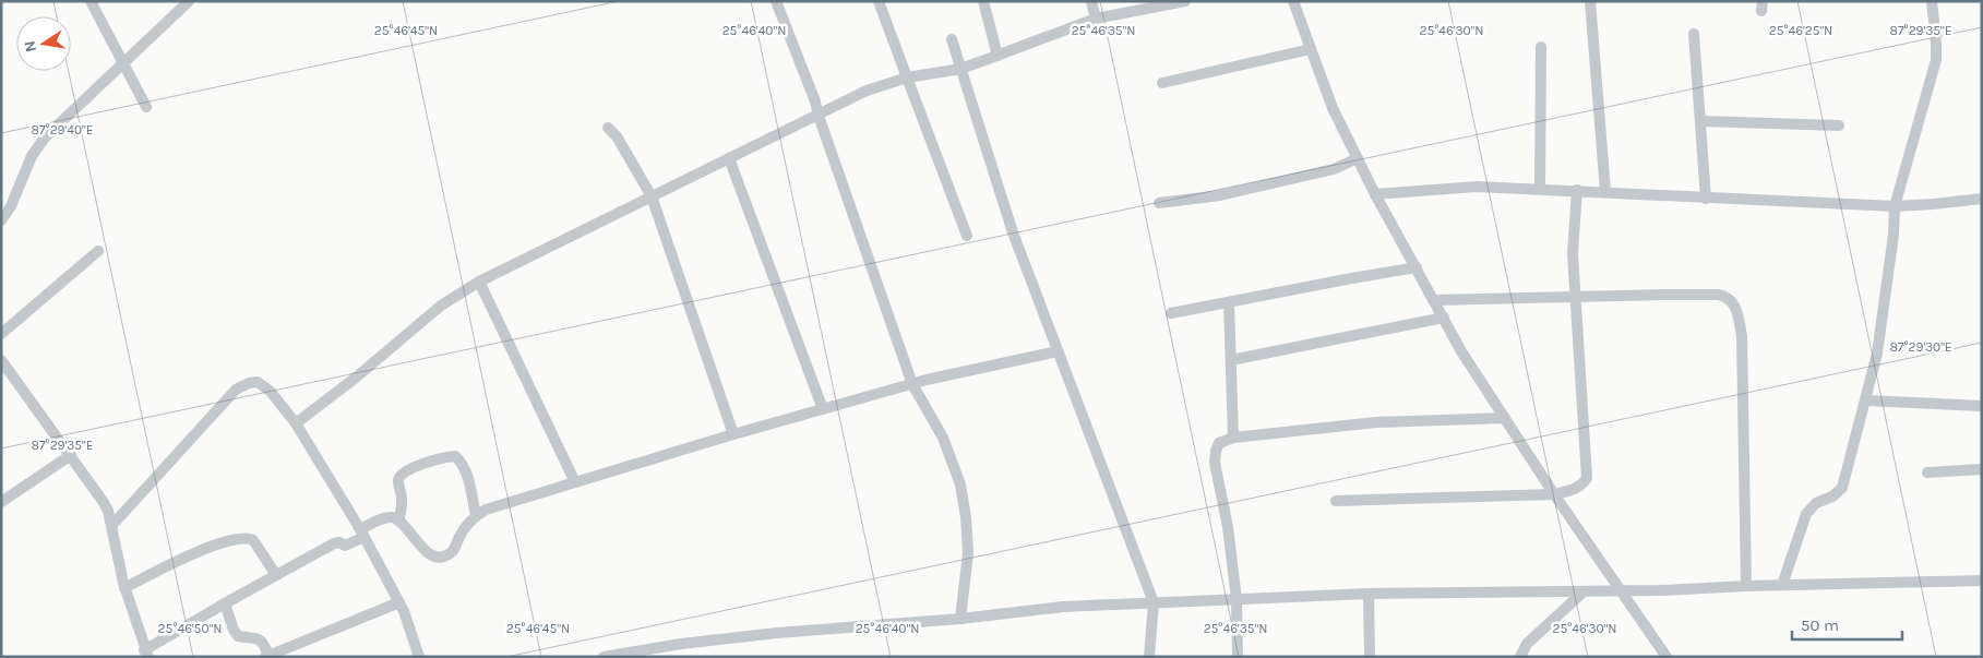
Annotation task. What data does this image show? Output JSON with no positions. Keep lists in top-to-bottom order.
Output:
{
  "scale_bar": "50 m",
  "north": "left",
  "coordinates": [
    "25°46'45\"N",
    "25°46'40\"N",
    "25°46'35\"N",
    "25°46'30\"N",
    "25°46'25\"N",
    "87°29'35\"E",
    "87°29'40\"E",
    "87°29'30\"E",
    "25°46'50\"N"
  ]
}
